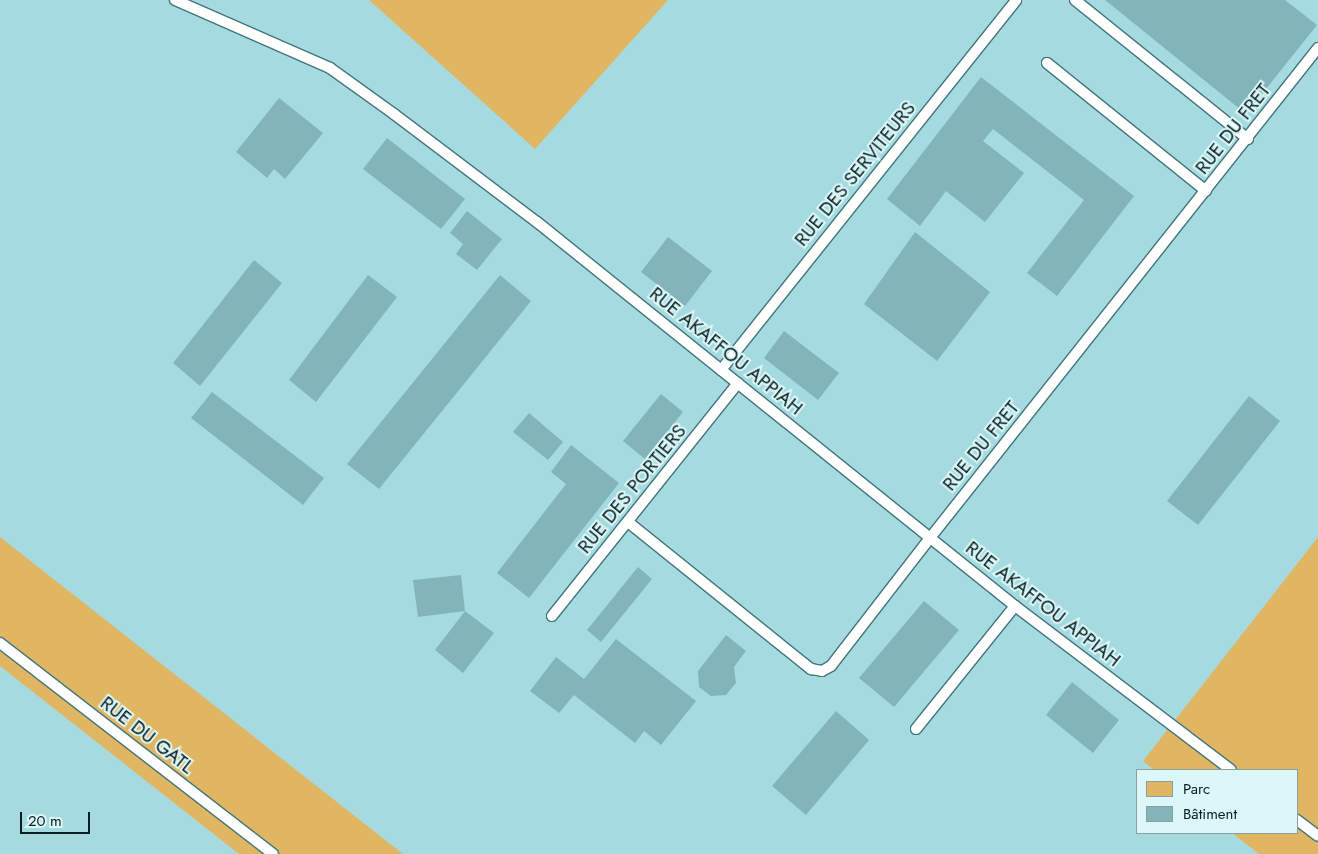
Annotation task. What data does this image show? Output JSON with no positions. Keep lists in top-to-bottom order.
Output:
{
  "streets": {
    "lane": [
      "RUE DU FRET",
      "RUE DES SERVITEURS",
      "RUE AKAFFOU APPIAH",
      "RUE DES PORTIERS",
      "RUE DU GATL"
    ]
  },
  "crossings": [
    ["RUE DU FRET", "RUE AKAFFOU APPIAH"],
    ["RUE DU FRET", "RUE DES PORTIERS"],
    ["RUE DES SERVITEURS", "RUE AKAFFOU APPIAH"],
    ["RUE AKAFFOU APPIAH", "RUE DES PORTIERS"]
  ],
  "legend": ["Parc", "Bâtiment"],
  "scale_bar": "20 m"
}
